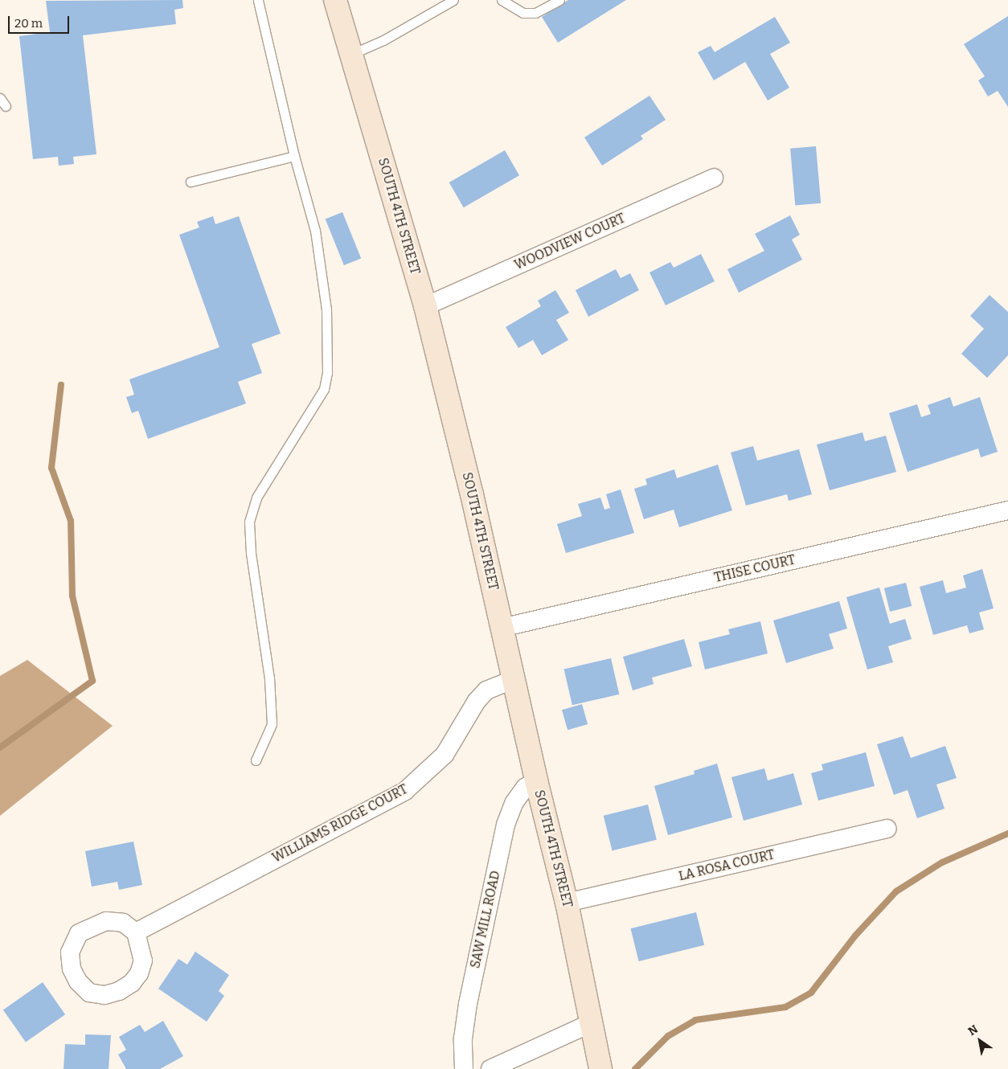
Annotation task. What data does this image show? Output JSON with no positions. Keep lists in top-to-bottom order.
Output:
{
  "streets": {
    "main road": ["SOUTH 4TH STREET"],
    "street": [
      "WOODVIEW COURT",
      "THISE COURT",
      "WILLIAMS RIDGE COURT",
      "LA ROSA COURT",
      "SAW MILL ROAD"
    ]
  },
  "crossings": [
    ["SOUTH 4TH STREET", "WOODVIEW COURT"],
    ["SOUTH 4TH STREET", "THISE COURT"],
    ["SOUTH 4TH STREET", "WILLIAMS RIDGE COURT"],
    ["SOUTH 4TH STREET", "LA ROSA COURT"],
    ["SOUTH 4TH STREET", "SAW MILL ROAD"]
  ],
  "scale_bar": "20 m",
  "north": "top left"
}
